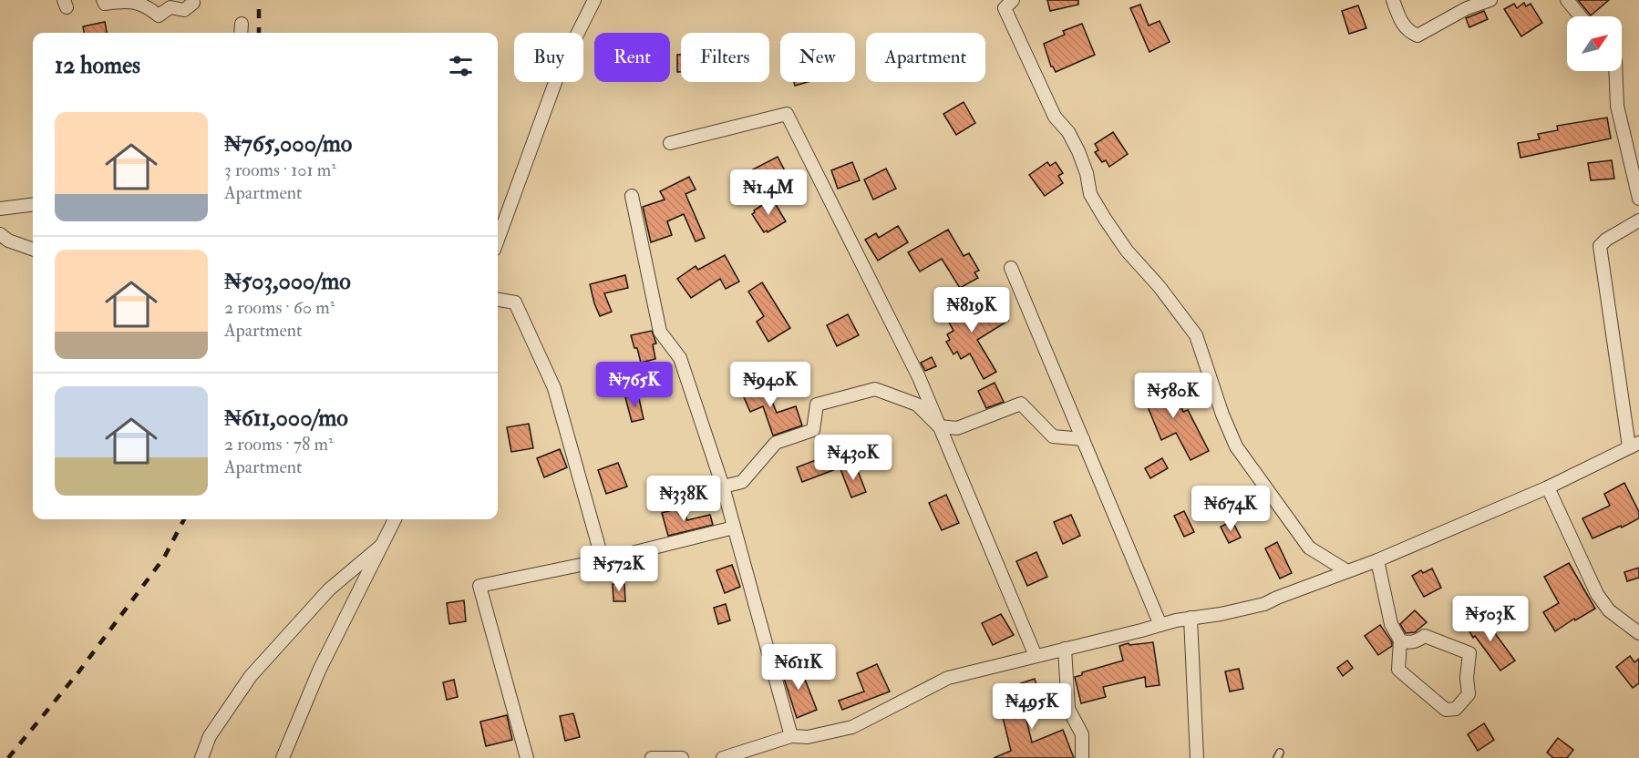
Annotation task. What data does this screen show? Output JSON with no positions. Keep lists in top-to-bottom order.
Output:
{
  "north": "top right",
  "page": {
    "chip": [
      "Buy",
      "Rent",
      "Filters",
      "New",
      "Apartment"
    ],
    "heading": "12 homes",
    "list": [
      {
        "name": "₦765,000/mo",
        "note": "3 rooms · 101 m² · Apartment"
      },
      {
        "name": "₦503,000/mo",
        "note": "2 rooms · 60 m² · Apartment"
      },
      {
        "name": "₦611,000/mo",
        "note": "2 rooms · 78 m² · Apartment"
      }
    ],
    "price": [
      "₦1.4M",
      "₦819K",
      "₦765K",
      "₦940K",
      "₦580K",
      "₦430K",
      "₦338K",
      "₦674K",
      "₦572K",
      "₦503K",
      "₦611K",
      "₦495K"
    ]
  }
}
